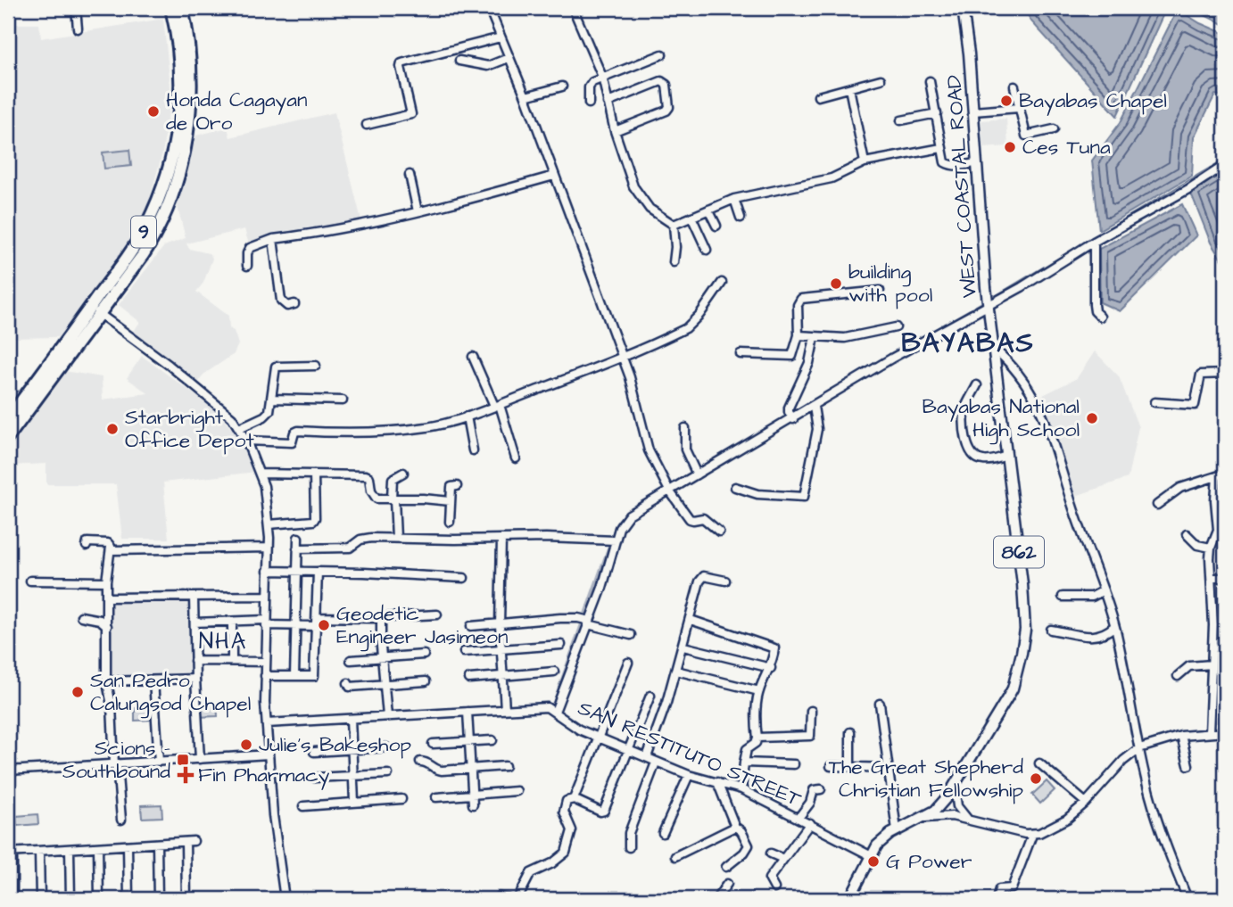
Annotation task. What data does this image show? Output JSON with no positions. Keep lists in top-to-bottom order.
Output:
{
  "streets": {
    "highway": ["9"],
    "main road": ["WEST COASTAL ROAD", "862"],
    "street": ["SAN RESTITUTO STREET"]
  },
  "crossings": [
    ["WEST COASTAL ROAD", "862"],
    ["862", "SAN RESTITUTO STREET"]
  ],
  "districts": ["BAYABAS", "NHA"],
  "places": {
    "other": [
      "Bayabas Chapel",
      "Honda Cagayan de Oro",
      "Ces Tuna",
      "building with pool",
      "Bayabas National High School",
      "Starbright Office Depot",
      "Geodetic Engineer Jasimeon",
      "San Pedro Calungsod Chapel",
      "Julie's Bakeshop",
      "The Great Shepherd Christian Fellowship",
      "G Power"
    ],
    "transit": ["Scions - Southbound"],
    "health": ["Fin Pharmacy"]
  }
}
